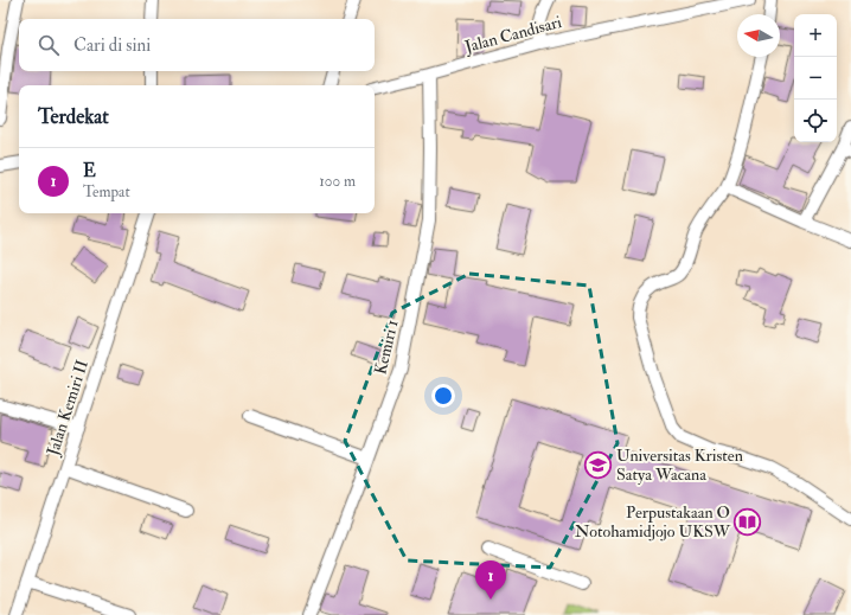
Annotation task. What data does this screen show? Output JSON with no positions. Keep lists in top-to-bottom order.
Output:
{
  "streets": {
    "street": ["Jalan Candisari", "Kemiri 1", "Jalan Kemiri II"]
  },
  "crossings": [
    ["Jalan Candisari", "Kemiri 1"]
  ],
  "places": {
    "school or university": ["Universitas Kristen Satya Wacana"],
    "library": ["Perpustakaan O Notohamidjojo UKSW"]
  },
  "north": "left",
  "page": {
    "map_buttons": ["+", "−"],
    "search": "Cari di sini",
    "heading": "Terdekat",
    "list": [
      {
        "mark": "1",
        "name": "E",
        "note": "Tempat",
        "value": "100 m"
      }
    ],
    "pins": "1"
  }
}
